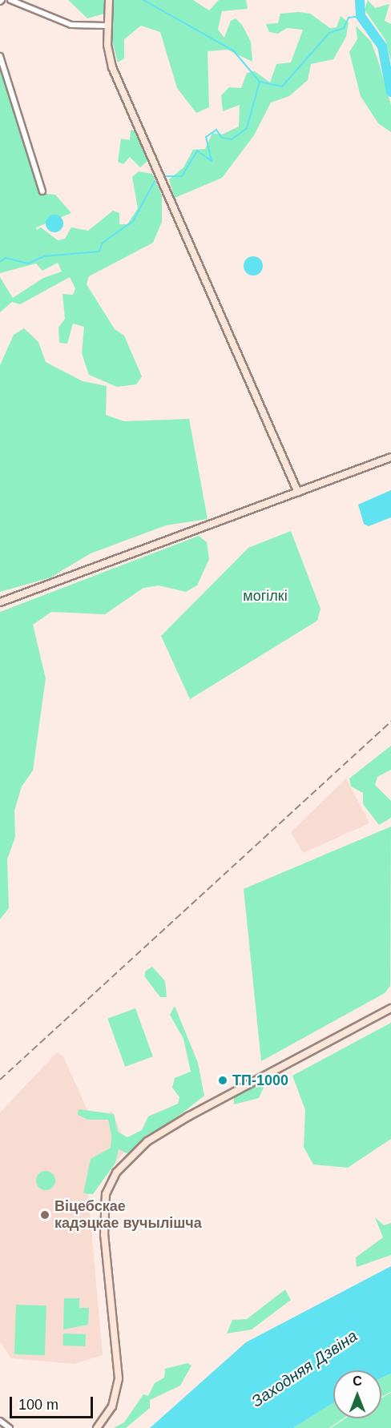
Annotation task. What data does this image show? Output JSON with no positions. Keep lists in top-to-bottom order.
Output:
{
  "water": ["Заходняя Дзвіна"],
  "parks": ["могілкі"],
  "places": ["ТП-1000", "Віцебскае кадэцкае вучылішча"],
  "scale_bar": "100 m",
  "north": "top"
}
